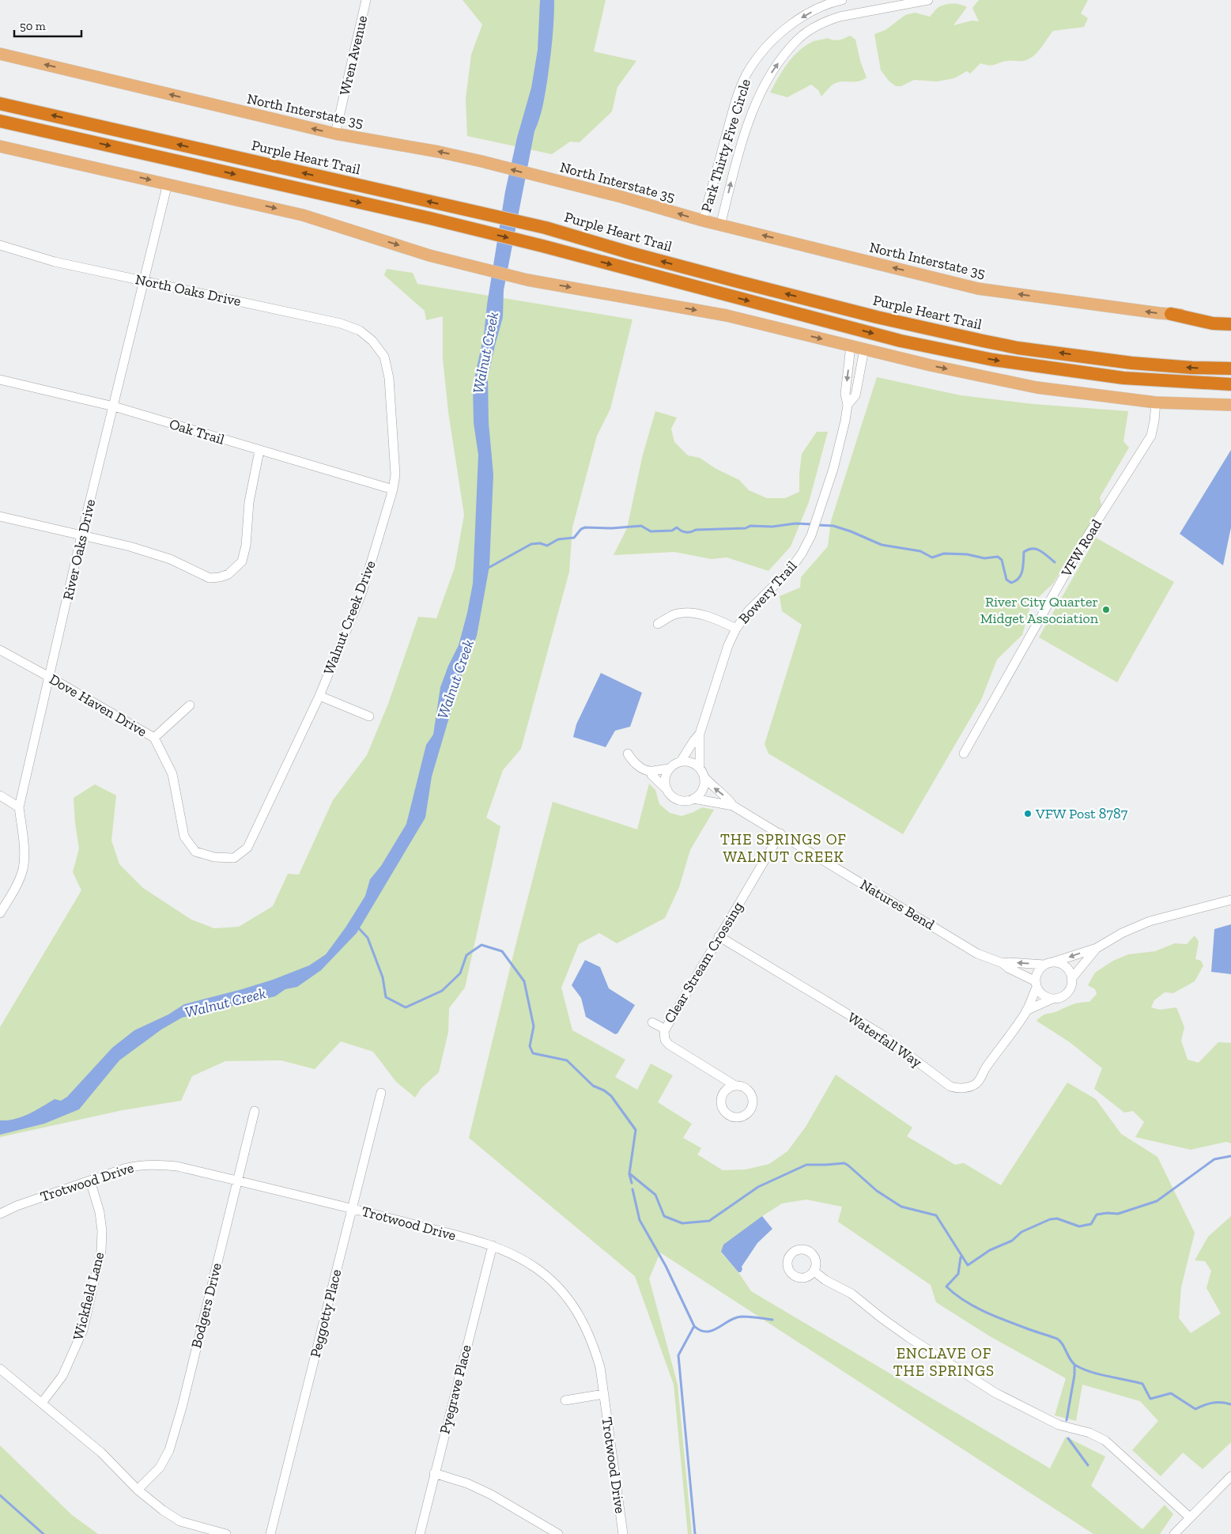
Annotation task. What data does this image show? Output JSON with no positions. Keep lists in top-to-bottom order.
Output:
{
  "streets": {
    "highway": ["Purple Heart Trail"],
    "main road": ["North Interstate 35"],
    "street": [
      "Wren Avenue",
      "Park Thirty Five Circle",
      "North Oaks Drive",
      "Oak Trail",
      "VFW Road",
      "River Oaks Drive",
      "Bowery Trail",
      "Walnut Creek Drive",
      "Dove Haven Drive",
      "Natures Bend",
      "Clear Stream Crossing",
      "Waterfall Way",
      "Trotwood Drive",
      "Wickfield Lane",
      "Bodgers Drive",
      "Peggotty Place",
      "Pyegrave Place"
    ]
  },
  "crossings": [
    ["Wren Avenue", "North Interstate 35"],
    ["North Interstate 35", "Park Thirty Five Circle"],
    ["North Oaks Drive", "River Oaks Drive"],
    ["North Oaks Drive", "Walnut Creek Drive"],
    ["Oak Trail", "River Oaks Drive"],
    ["Oak Trail", "Walnut Creek Drive"],
    ["River Oaks Drive", "Dove Haven Drive"],
    ["Bowery Trail", "Natures Bend"],
    ["Walnut Creek Drive", "Dove Haven Drive"],
    ["Natures Bend", "Clear Stream Crossing"],
    ["Natures Bend", "Waterfall Way"],
    ["Clear Stream Crossing", "Waterfall Way"],
    ["Trotwood Drive", "Wickfield Lane"],
    ["Trotwood Drive", "Bodgers Drive"],
    ["Trotwood Drive", "Peggotty Place"],
    ["Trotwood Drive", "Pyegrave Place"]
  ],
  "districts": ["THE SPRINGS OF WALNUT CREEK", "ENCLAVE OF THE SPRINGS"],
  "water": ["Walnut Creek"],
  "places": ["River City Quarter Midget Association", "VFW Post 8787"],
  "scale_bar": "50 m"
}
